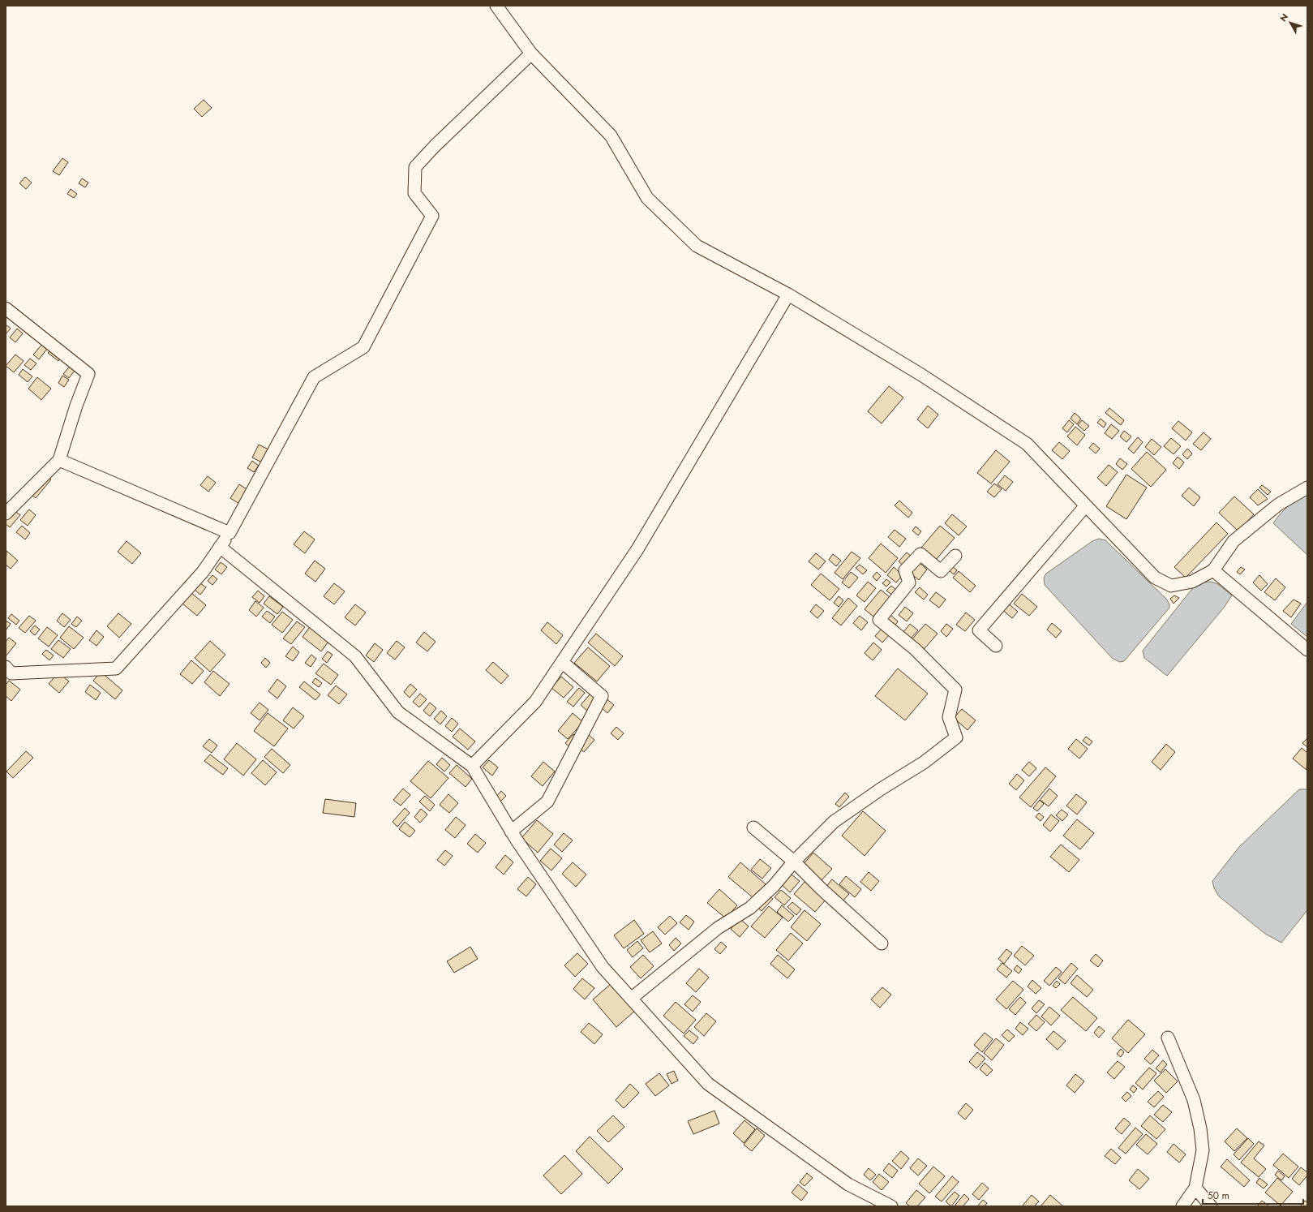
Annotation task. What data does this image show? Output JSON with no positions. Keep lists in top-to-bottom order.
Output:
{
  "scale_bar": "50 m",
  "north": "top left"
}
